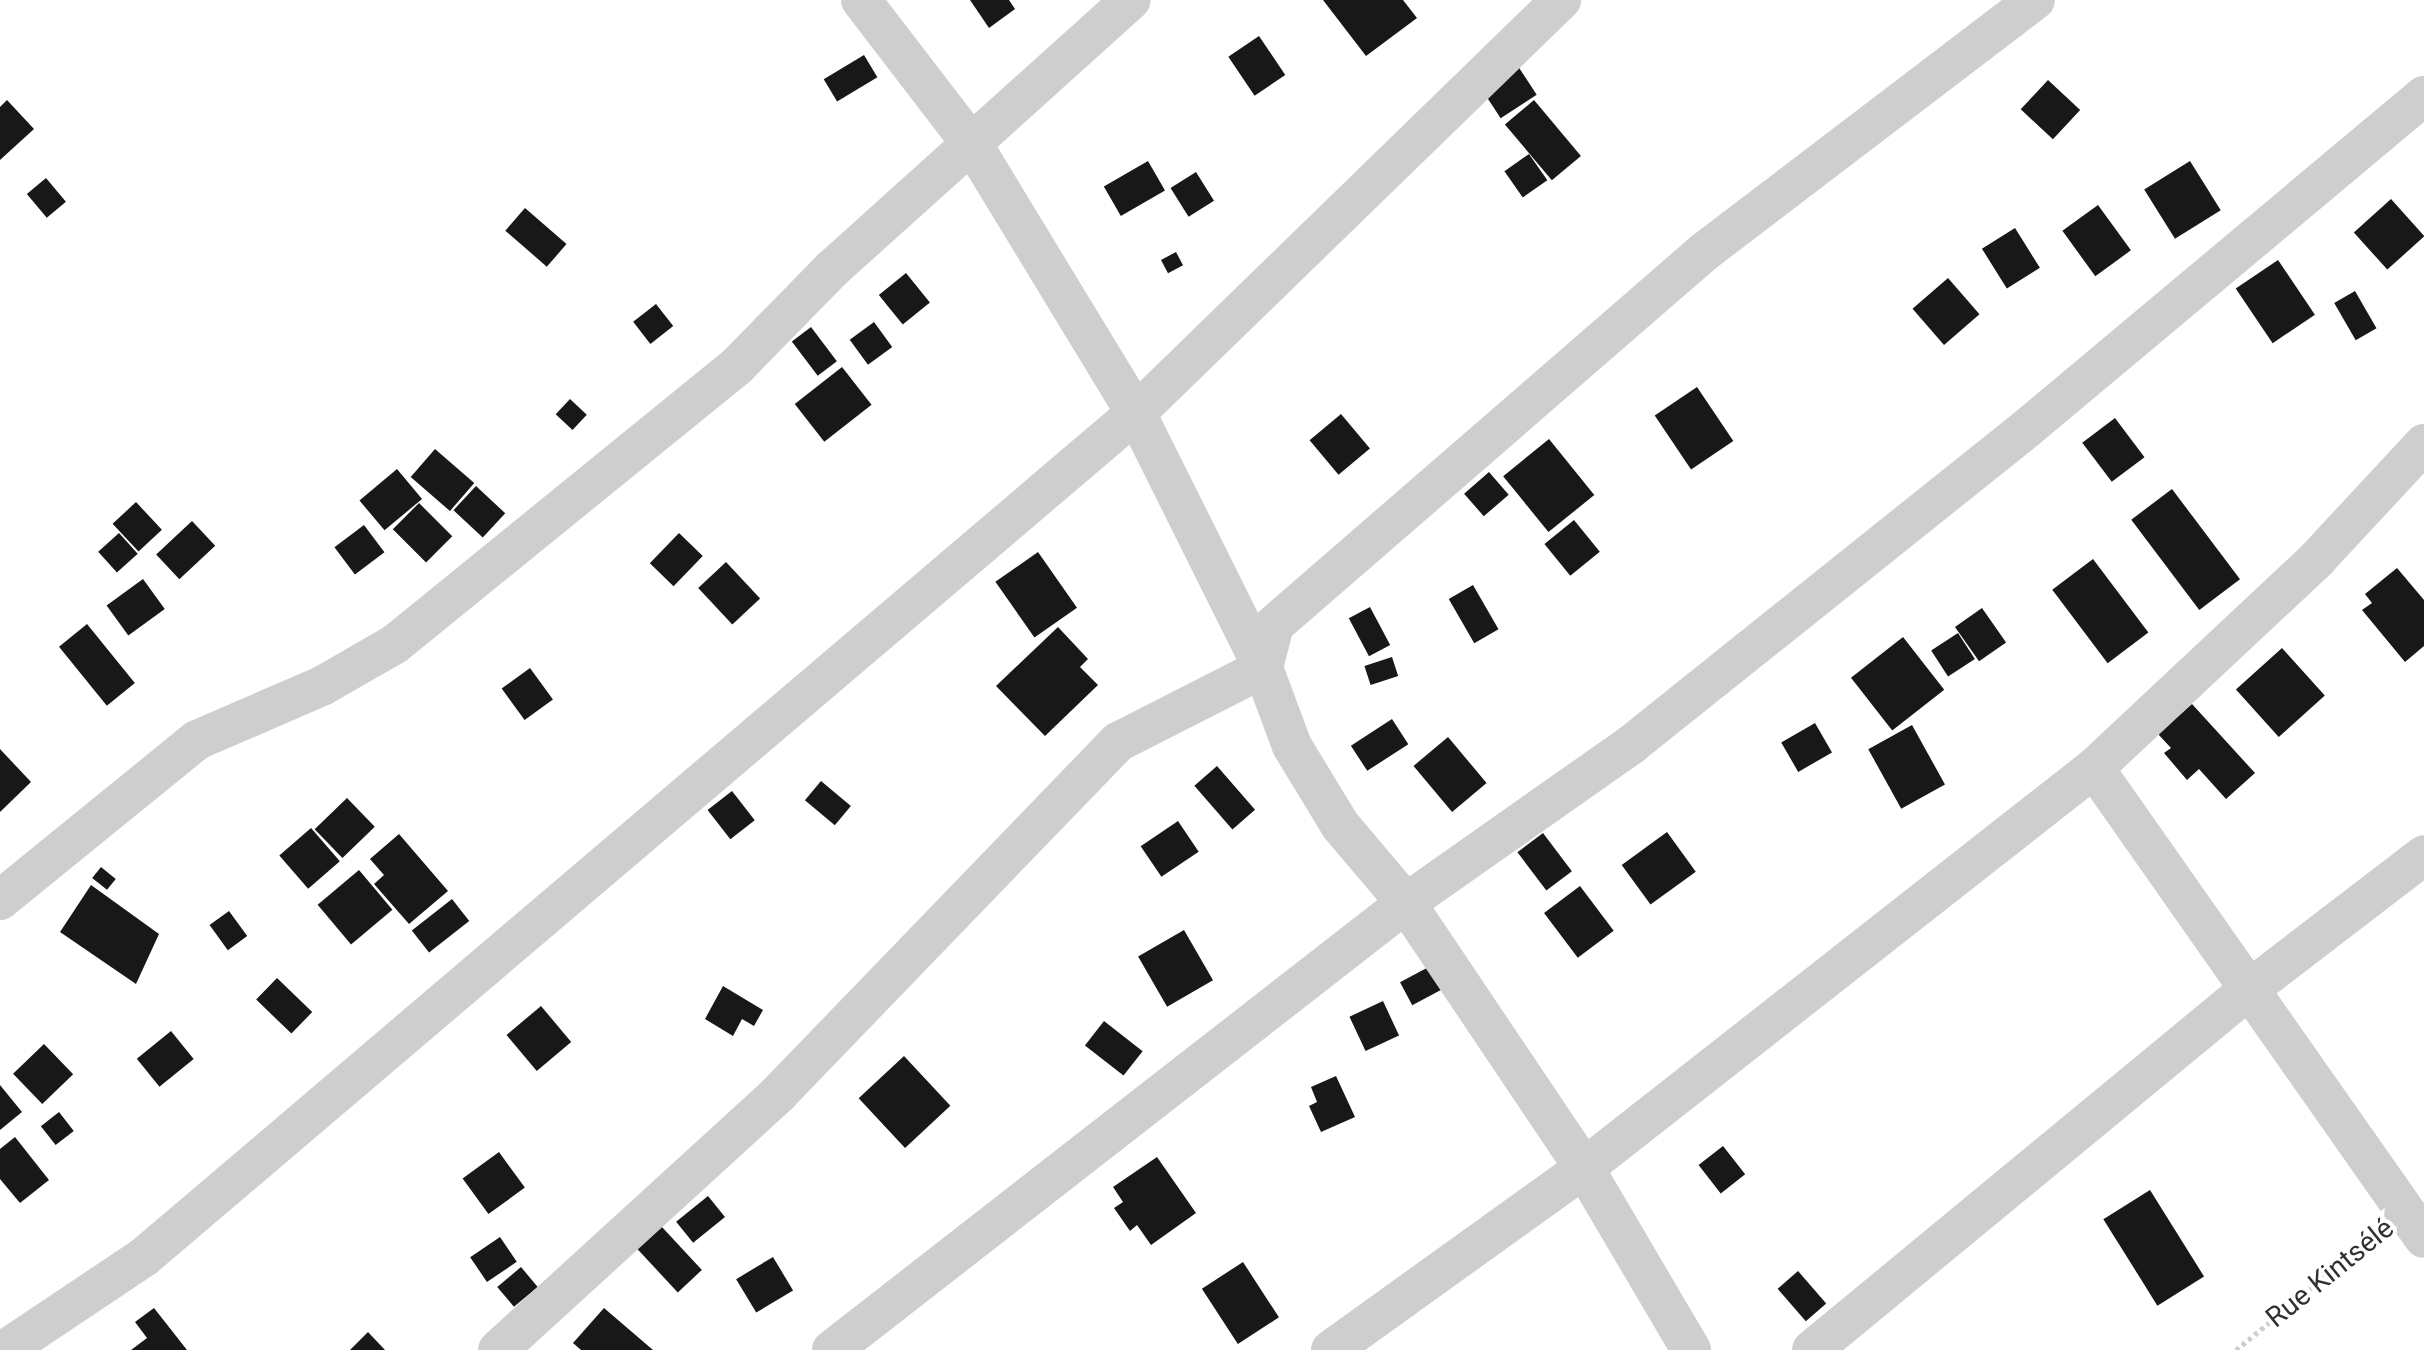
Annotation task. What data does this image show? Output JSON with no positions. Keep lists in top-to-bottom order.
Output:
{
  "streets": {
    "path": ["Rue Kintsélé"]
  }
}
